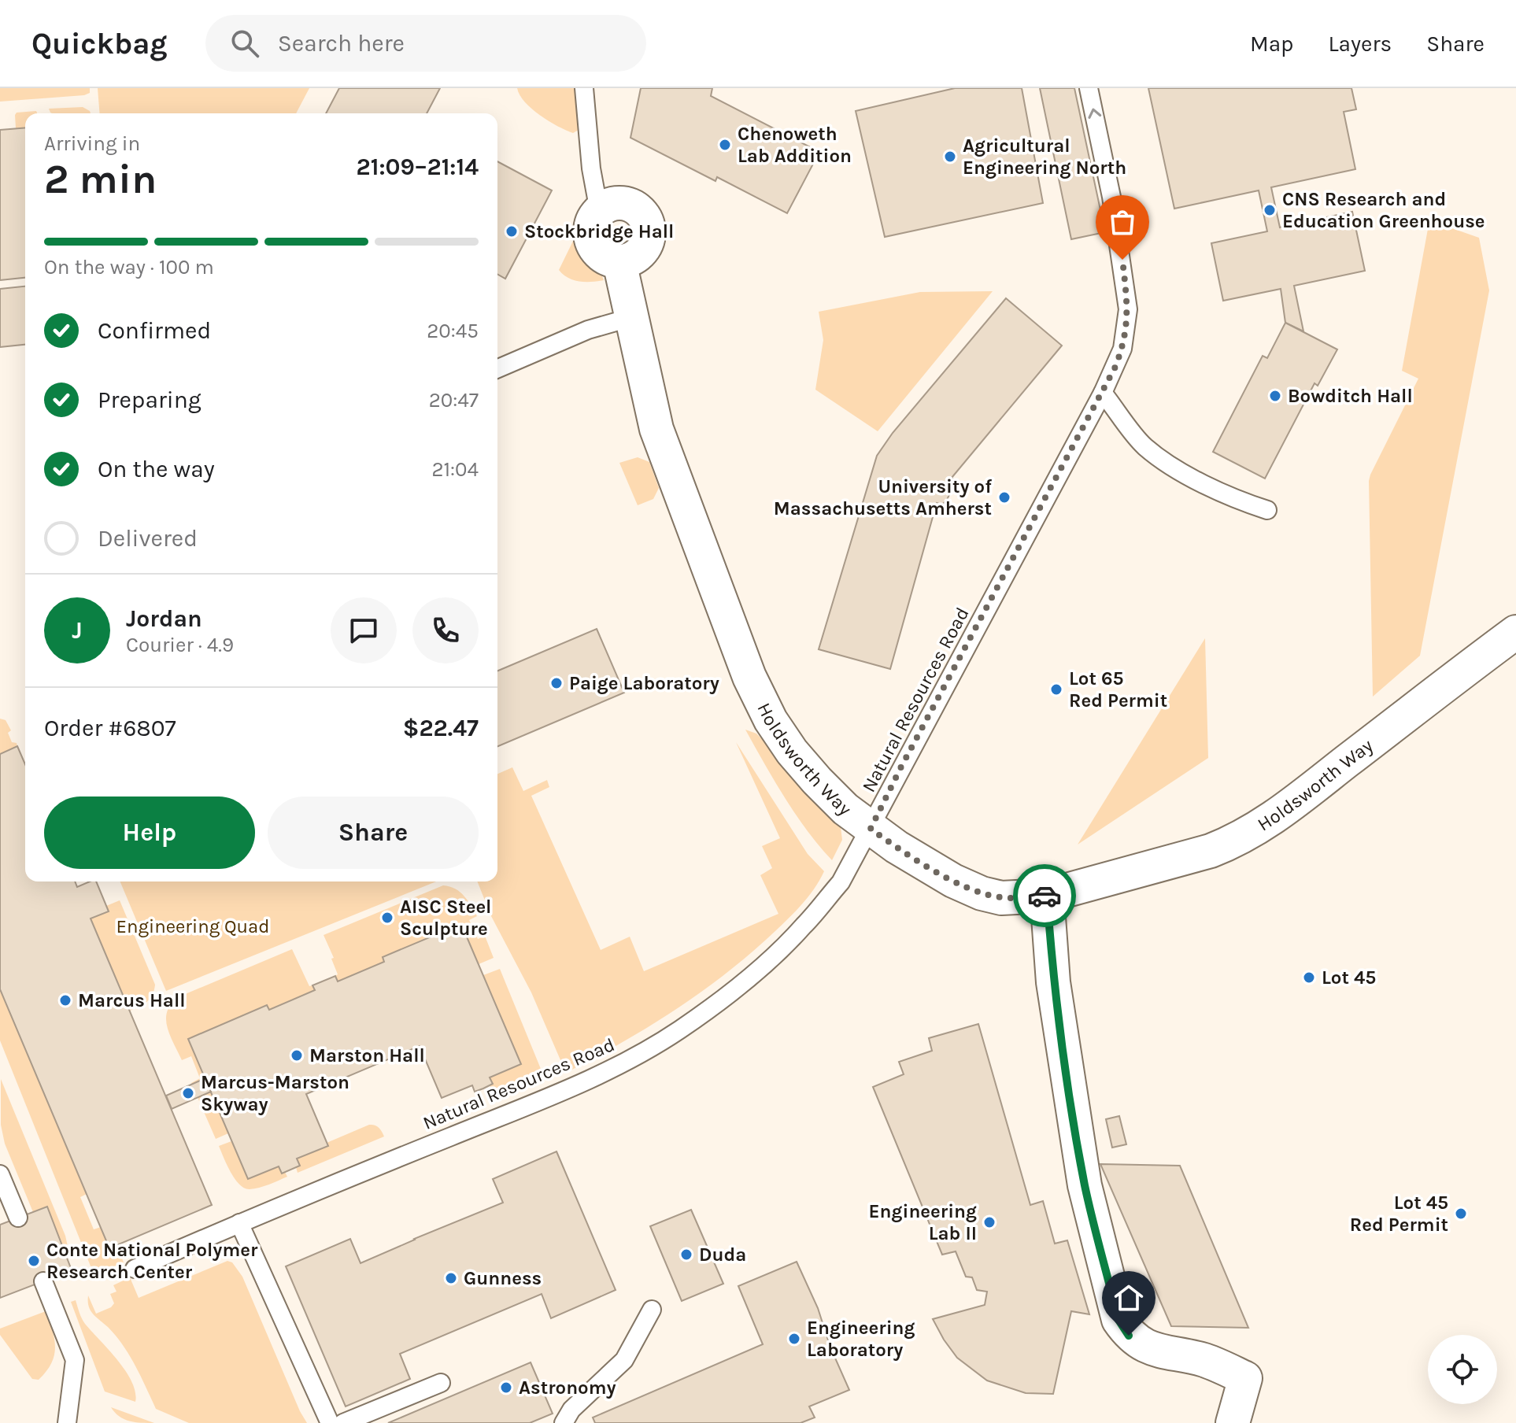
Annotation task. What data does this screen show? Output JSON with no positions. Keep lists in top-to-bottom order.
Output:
{
  "streets": {
    "street": ["Holdsworth Way"],
    "lane": ["Natural Resources Road"]
  },
  "crossings": [
    ["Natural Resources Road", "Holdsworth Way"]
  ],
  "parks": ["Engineering Quad"],
  "places": [
    "Chenoweth Lab Addition",
    "Agricultural Engineering North",
    "CNS Research and Education Greenhouse",
    "Stockbridge Hall",
    "Bowditch Hall",
    "University of Massachusetts Amherst",
    "Paige Laboratory",
    "Lot 65 Red Permit",
    "AISC Steel Sculpture",
    "Lot 45",
    "Marcus Hall",
    "Marston Hall",
    "Marcus-Marston Skyway",
    "Lot 45 Red Permit",
    "Engineering Lab II",
    "Duda",
    "Conte National Polymer Research Center",
    "Gunness",
    "Engineering Laboratory",
    "Astronomy"
  ],
  "page": {
    "header": "Quickbag",
    "search": "Search here",
    "nav": ["Map", "Layers", "Share"],
    "heading": ["2 min", "Arriving in", "21:09–21:14"],
    "panel": [
      "Jordan",
      "Courier · 4.9",
      "Order #6807",
      "$22.47"
    ],
    "bar": "On the way · 100 m",
    "list": [
      ["Confirmed", "20:45"],
      ["Preparing", "20:47"],
      ["On the way", "21:04"],
      "Delivered"
    ],
    "round": "J",
    "buttons": ["Help", "Share"]
  }
}
